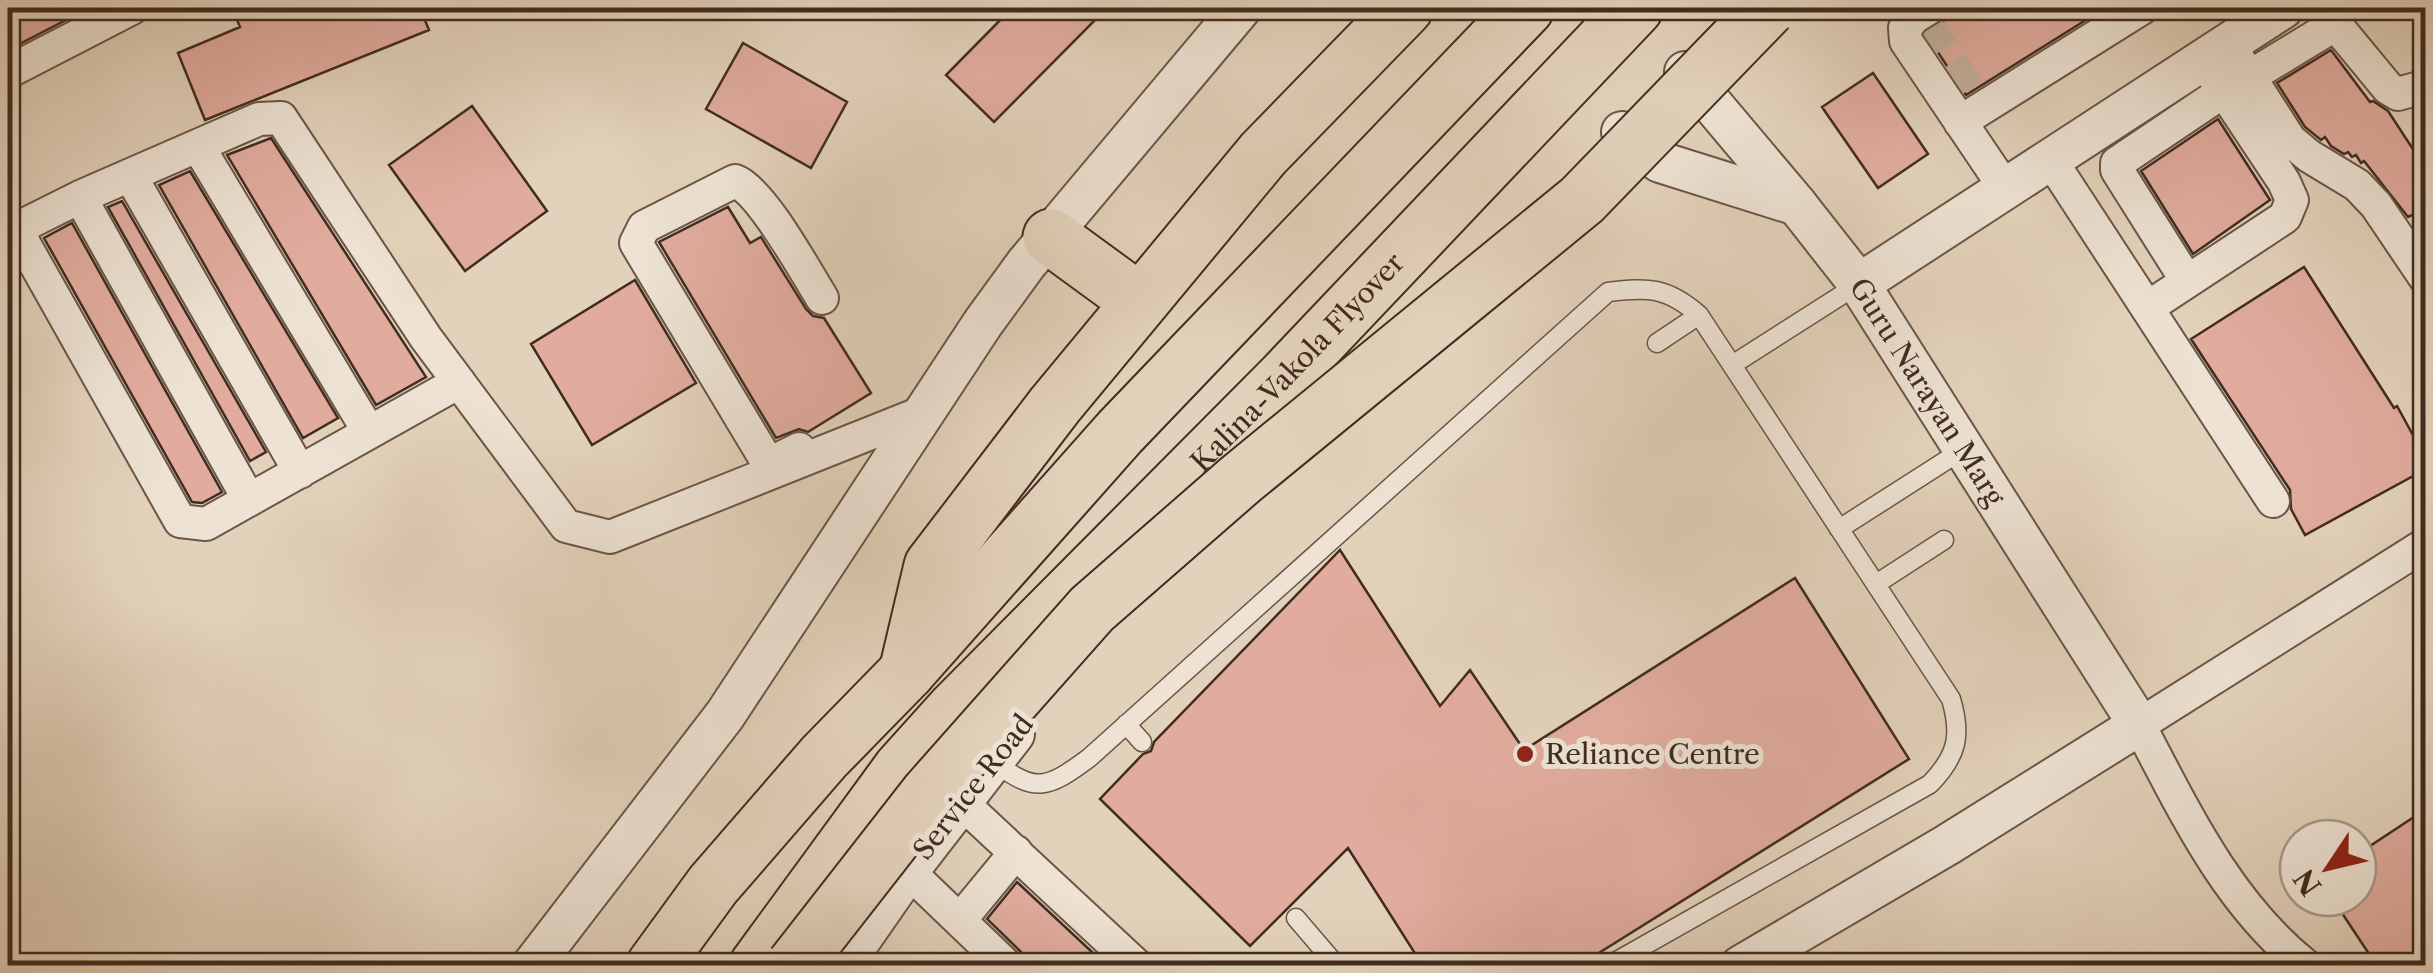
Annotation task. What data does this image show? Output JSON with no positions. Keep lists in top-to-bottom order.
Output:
{
  "streets": {
    "highway": ["Kalina-Vakola Flyover"],
    "street": ["Guru Narayan Marg", "Service Road"]
  },
  "places": ["Reliance Centre"],
  "north": "bottom left"
}
